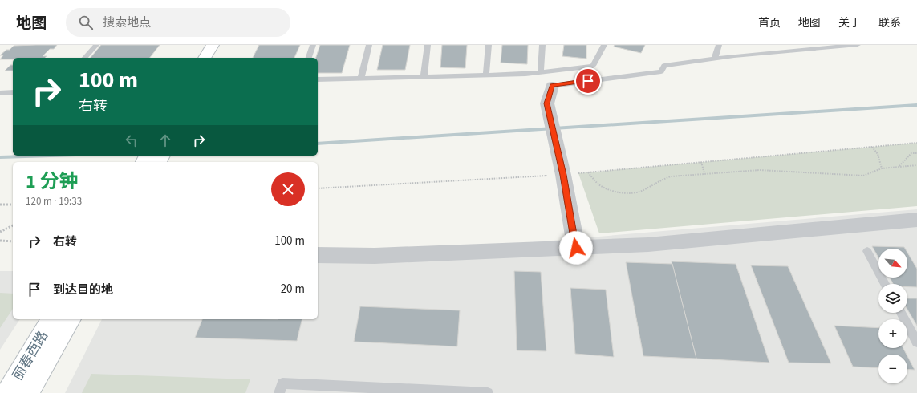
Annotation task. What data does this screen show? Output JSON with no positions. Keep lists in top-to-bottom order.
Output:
{
  "streets": {
    "main road": ["丽春西路"]
  },
  "north": "bottom right",
  "page": {
    "header": "地图",
    "search": "搜索地点",
    "nav": [
      "首页",
      "地图",
      "关于",
      "联系"
    ],
    "turn": ["100 m", "右转"],
    "heading": ["1 分钟", "120 m · 19:33"],
    "list": [
      {
        "name": "右转",
        "value": "100 m"
      },
      {
        "name": "到达目的地",
        "value": "20 m"
      }
    ],
    "map_buttons": ["+", "−"]
  }
}
